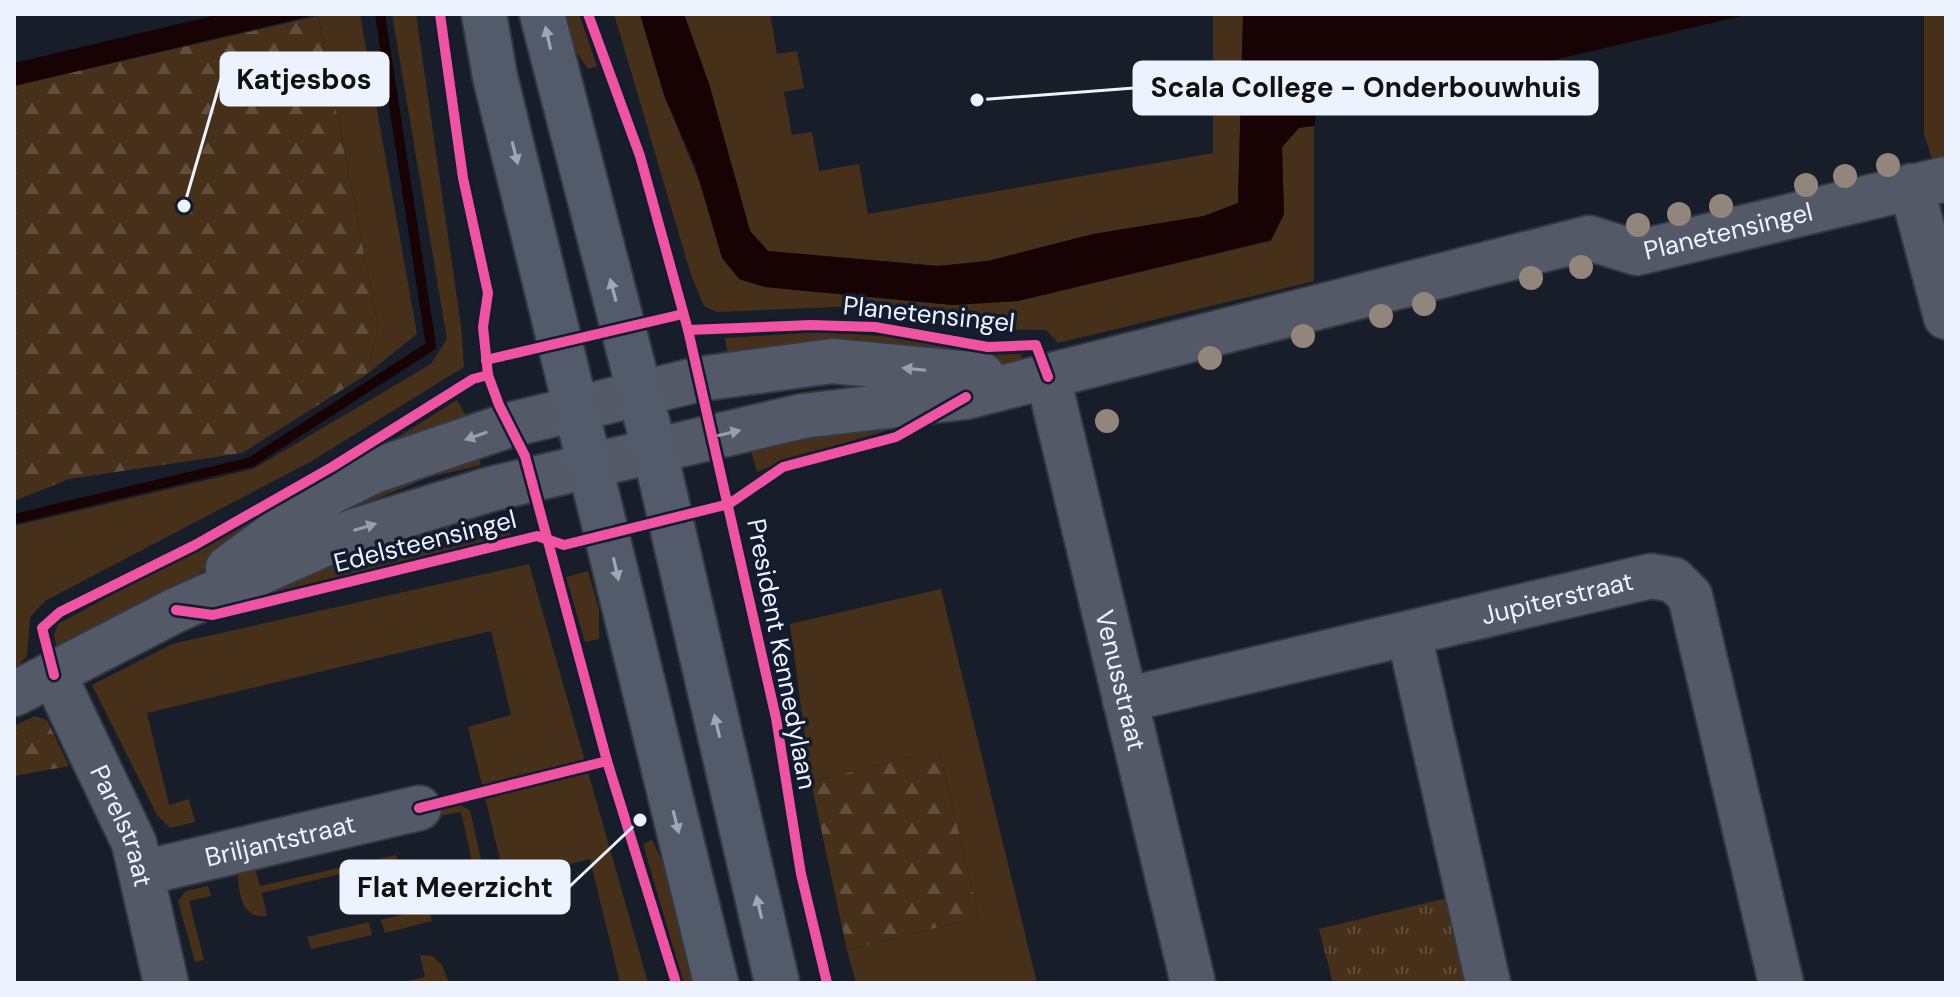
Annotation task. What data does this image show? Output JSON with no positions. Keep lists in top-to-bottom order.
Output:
{
  "streets": {
    "street": [
      "Planetensingel",
      "Edelsteensingel",
      "Jupiterstraat",
      "Venusstraat",
      "Parelstraat",
      "Briljantstraat"
    ],
    "cycle path": ["President Kennedylaan"]
  },
  "crossings": [
    ["Planetensingel", "Edelsteensingel"],
    ["Planetensingel", "Venusstraat"],
    ["Edelsteensingel", "Parelstraat"],
    ["Jupiterstraat", "Venusstraat"],
    ["Parelstraat", "Briljantstraat"]
  ],
  "places": ["Scala College - Onderbouwhuis", "Katjesbos", "Flat Meerzicht"]
}
